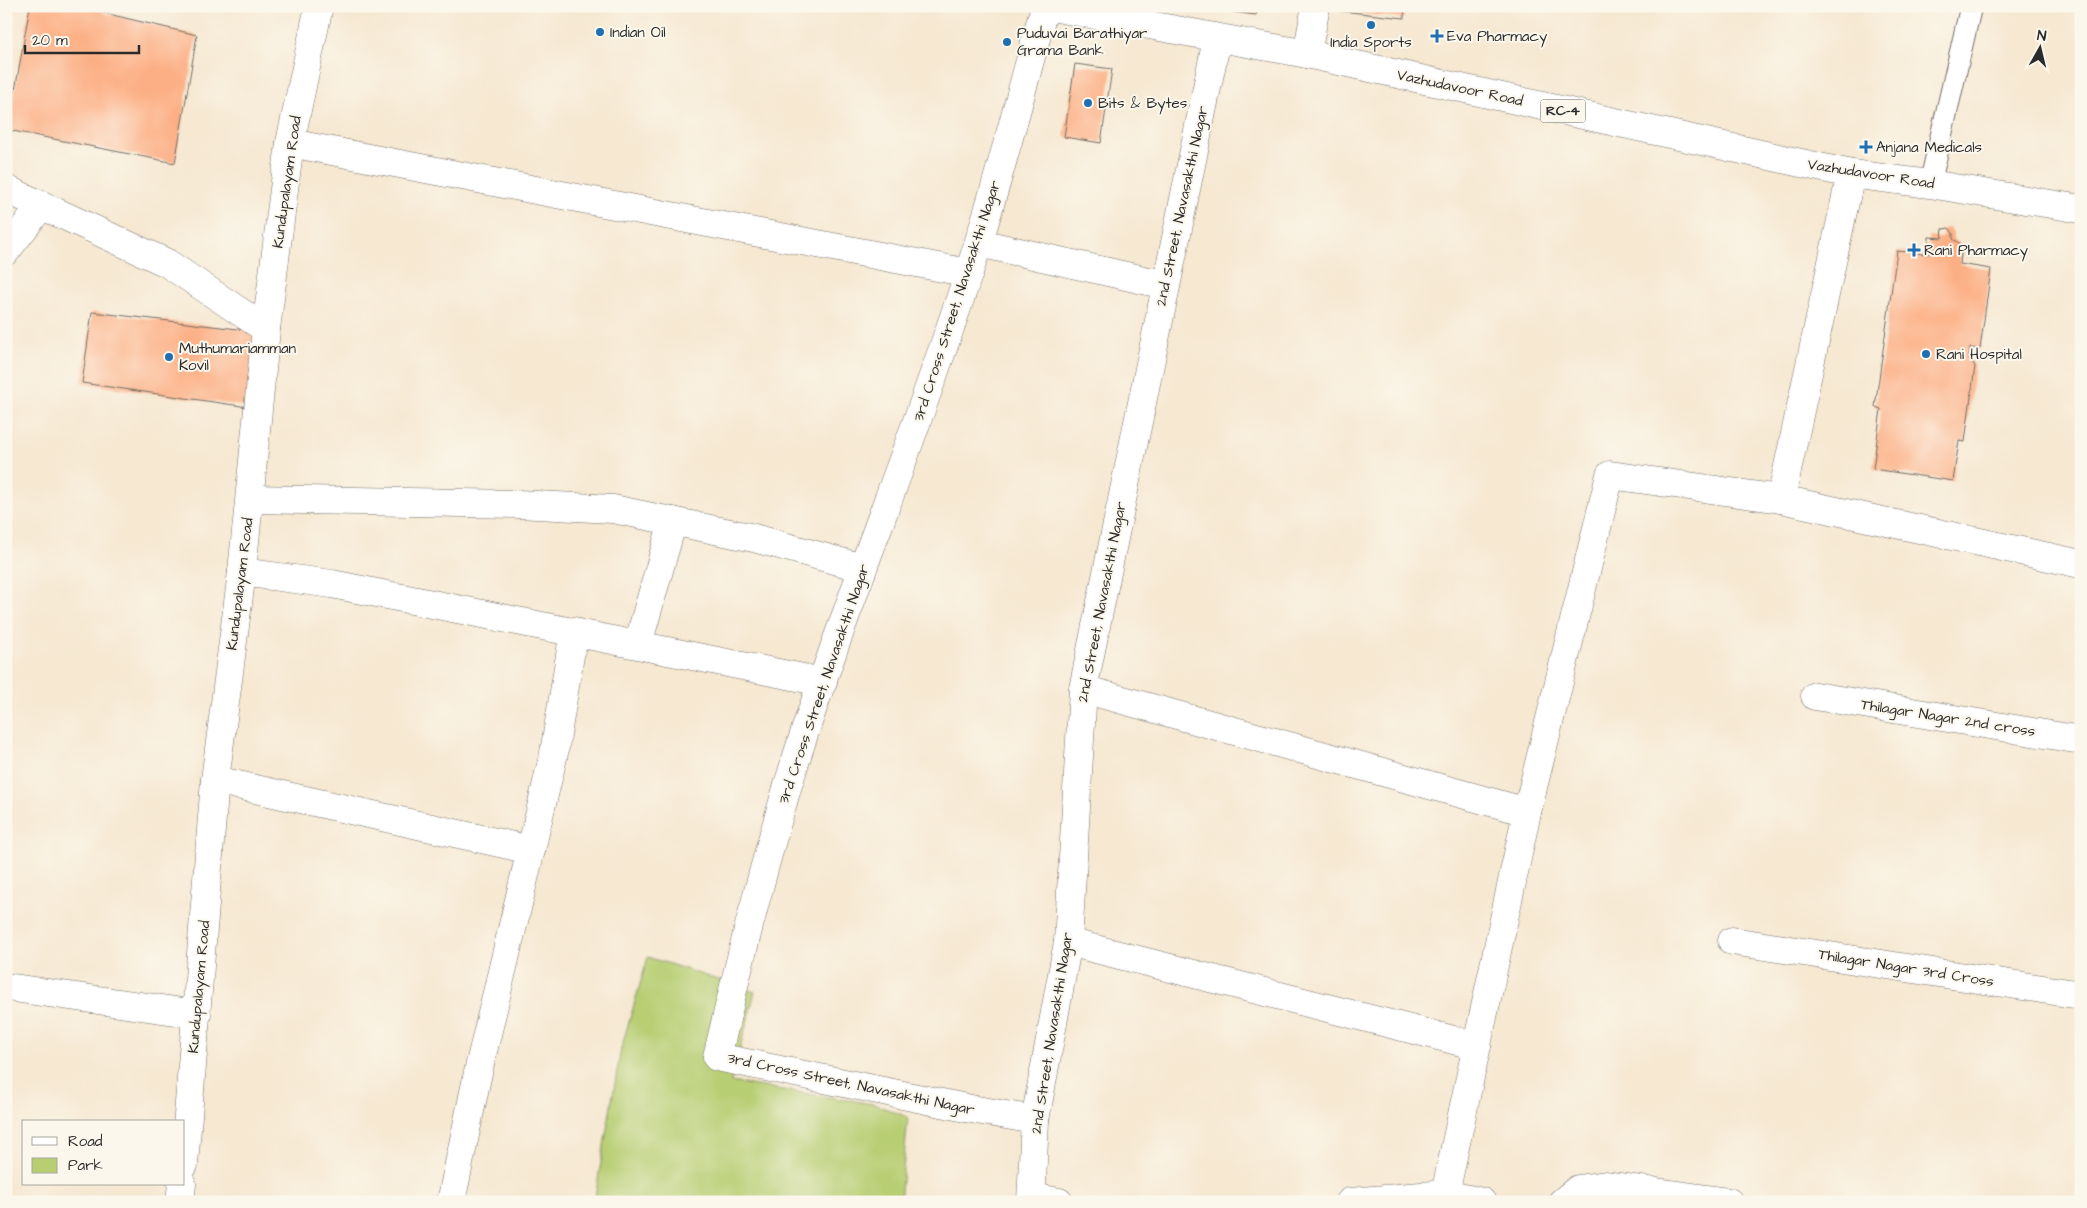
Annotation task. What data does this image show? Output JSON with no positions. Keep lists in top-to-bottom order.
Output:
{
  "streets": {
    "street": [
      "Vazhudavoor Road",
      "RC-4",
      "Kundupalayam Road",
      "2nd Street, Navasakthi Nagar",
      "3rd Cross Street, Navasakthi Nagar",
      "Thilagar Nagar 2nd cross",
      "Thilagar Nagar 3rd Cross"
    ]
  },
  "crossings": [
    ["Vazhudavoor Road", "2nd Street, Navasakthi Nagar"],
    ["Vazhudavoor Road", "3rd Cross Street, Navasakthi Nagar"],
    ["2nd Street, Navasakthi Nagar", "3rd Cross Street, Navasakthi Nagar"]
  ],
  "places": {
    "other": [
      "India Sports",
      "Indian Oil",
      "Puduvai Barathiyar Grama Bank",
      "Bits & Bytes",
      "Rani Hospital",
      "Muthumariamman Kovil"
    ],
    "health": ["Eva Pharmacy", "Anjana Medicals", "Rani Pharmacy"]
  },
  "legend": ["Road", "Park"],
  "scale_bar": "20 m",
  "north": "top"
}
